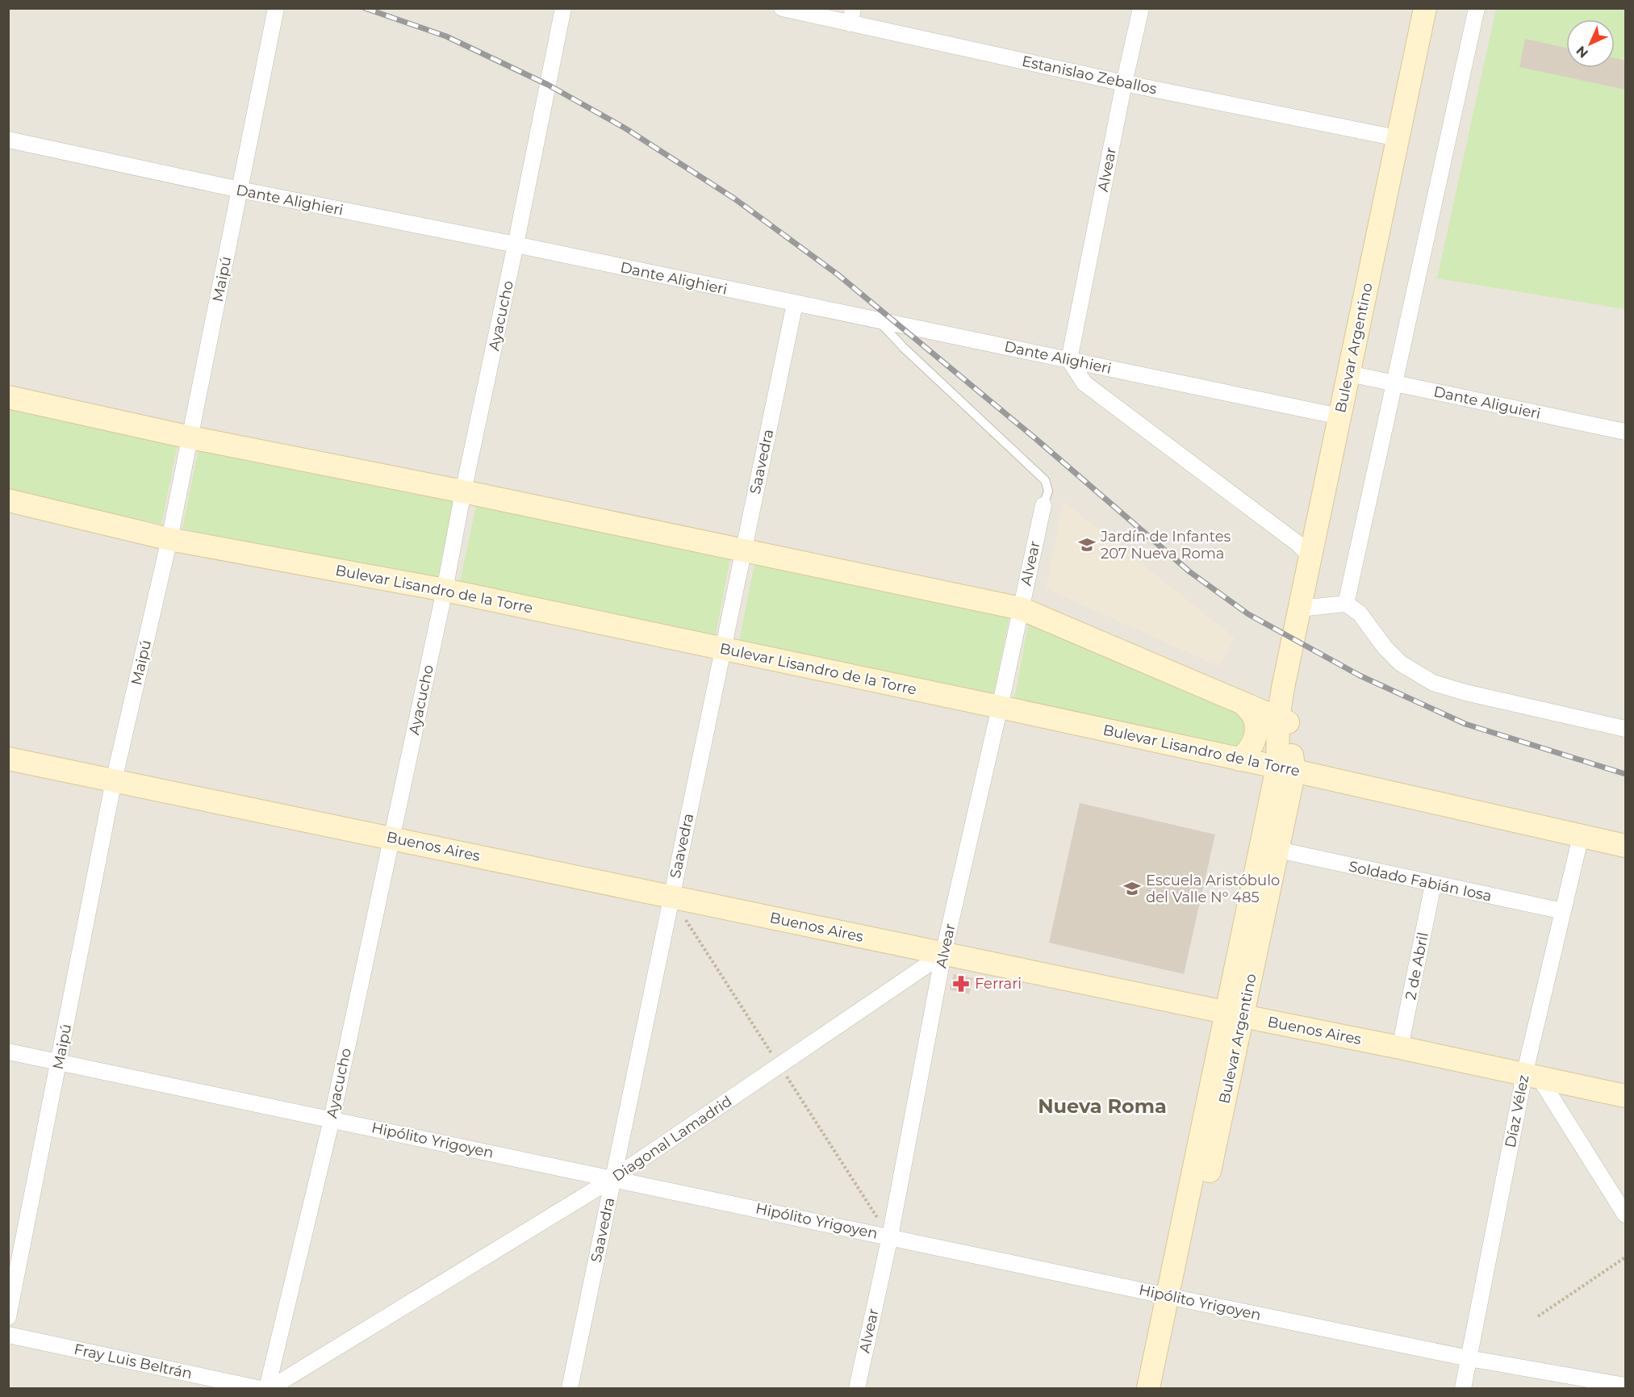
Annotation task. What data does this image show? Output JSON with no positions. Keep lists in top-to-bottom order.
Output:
{
  "streets": {
    "main road": ["Bulevar Argentino", "Bulevar Lisandro de la Torre", "Buenos Aires"],
    "street": [
      "Estanislao Zeballos",
      "Alvear",
      "Dante Alighieri",
      "Maipú",
      "Ayacucho",
      "Dante Aliguieri",
      "Saavedra",
      "Soldado Fabián Iosa",
      "2 de Abril",
      "Díaz Vélez",
      "Diagonal Lamadrid",
      "Hipólito Yrigoyen",
      "Fray Luis Beltrán"
    ]
  },
  "crossings": [
    ["Estanislao Zeballos", "Alvear"],
    ["Estanislao Zeballos", "Bulevar Argentino"],
    ["Alvear", "Dante Alighieri"],
    ["Alvear", "Bulevar Lisandro de la Torre"],
    ["Alvear", "Buenos Aires"],
    ["Alvear", "Diagonal Lamadrid"],
    ["Alvear", "Hipólito Yrigoyen"],
    ["Dante Alighieri", "Maipú"],
    ["Dante Alighieri", "Ayacucho"],
    ["Dante Alighieri", "Bulevar Argentino"],
    ["Dante Alighieri", "Saavedra"],
    ["Maipú", "Bulevar Lisandro de la Torre"],
    ["Maipú", "Buenos Aires"],
    ["Maipú", "Hipólito Yrigoyen"],
    ["Ayacucho", "Bulevar Lisandro de la Torre"],
    ["Ayacucho", "Buenos Aires"],
    ["Ayacucho", "Diagonal Lamadrid"],
    ["Ayacucho", "Hipólito Yrigoyen"],
    ["Bulevar Argentino", "Dante Aliguieri"],
    ["Bulevar Argentino", "Bulevar Lisandro de la Torre"],
    ["Bulevar Argentino", "Buenos Aires"],
    ["Bulevar Argentino", "Soldado Fabián Iosa"],
    ["Bulevar Argentino", "Hipólito Yrigoyen"],
    ["Saavedra", "Bulevar Lisandro de la Torre"],
    ["Saavedra", "Buenos Aires"],
    ["Saavedra", "Diagonal Lamadrid"],
    ["Saavedra", "Hipólito Yrigoyen"],
    ["Bulevar Lisandro de la Torre", "Díaz Vélez"],
    ["Buenos Aires", "2 de Abril"],
    ["Buenos Aires", "Díaz Vélez"],
    ["Buenos Aires", "Diagonal Lamadrid"],
    ["Soldado Fabián Iosa", "2 de Abril"],
    ["Soldado Fabián Iosa", "Díaz Vélez"],
    ["Díaz Vélez", "Hipólito Yrigoyen"],
    ["Diagonal Lamadrid", "Hipólito Yrigoyen"]
  ],
  "districts": ["Nueva Roma"],
  "places": {
    "school or university": ["Jardín de Infantes 207 Nueva Roma", "Escuela Aristóbulo del Valle Nº 485"],
    "pharmacy": ["Ferrari"]
  },
  "north": "bottom left"
}
